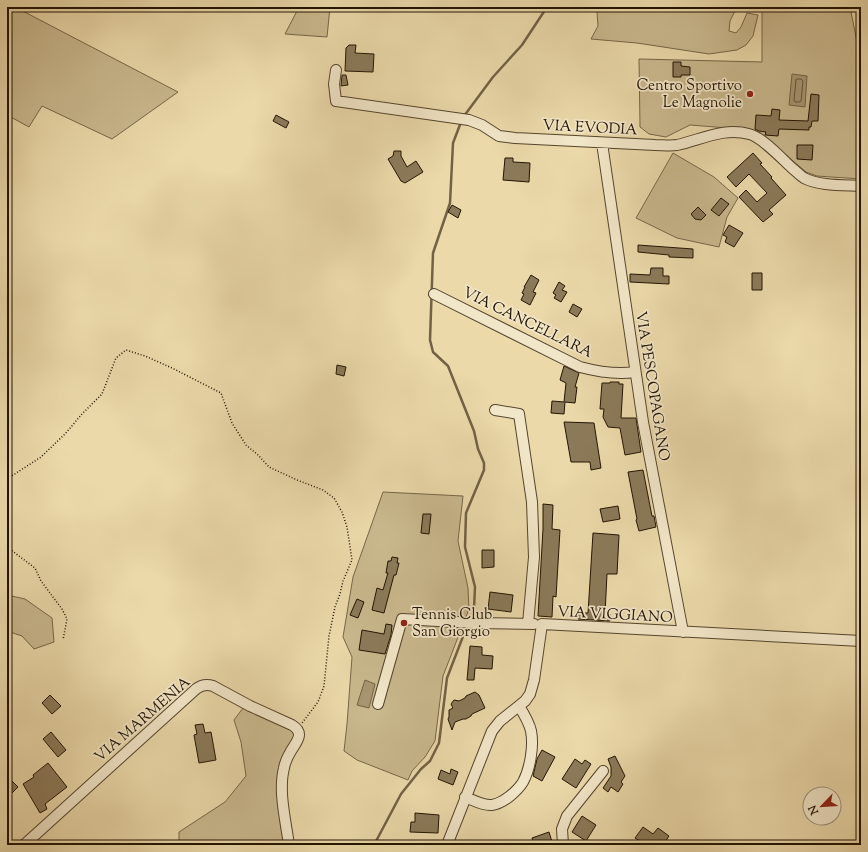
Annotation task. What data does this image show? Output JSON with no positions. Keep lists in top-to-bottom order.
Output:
{
  "streets": {
    "street": [
      "VIA EVODIA",
      "VIA CANCELLARA",
      "VIA PESCOPAGANO",
      "VIA VIGGIANO",
      "VIA MARMENIA"
    ]
  },
  "crossings": [
    ["VIA EVODIA", "VIA PESCOPAGANO"],
    ["VIA CANCELLARA", "VIA PESCOPAGANO"],
    ["VIA PESCOPAGANO", "VIA VIGGIANO"]
  ],
  "places": ["Centro Sportivo Le Magnolie", "Tennis Club San Giorgio"],
  "north": "bottom left"
}
